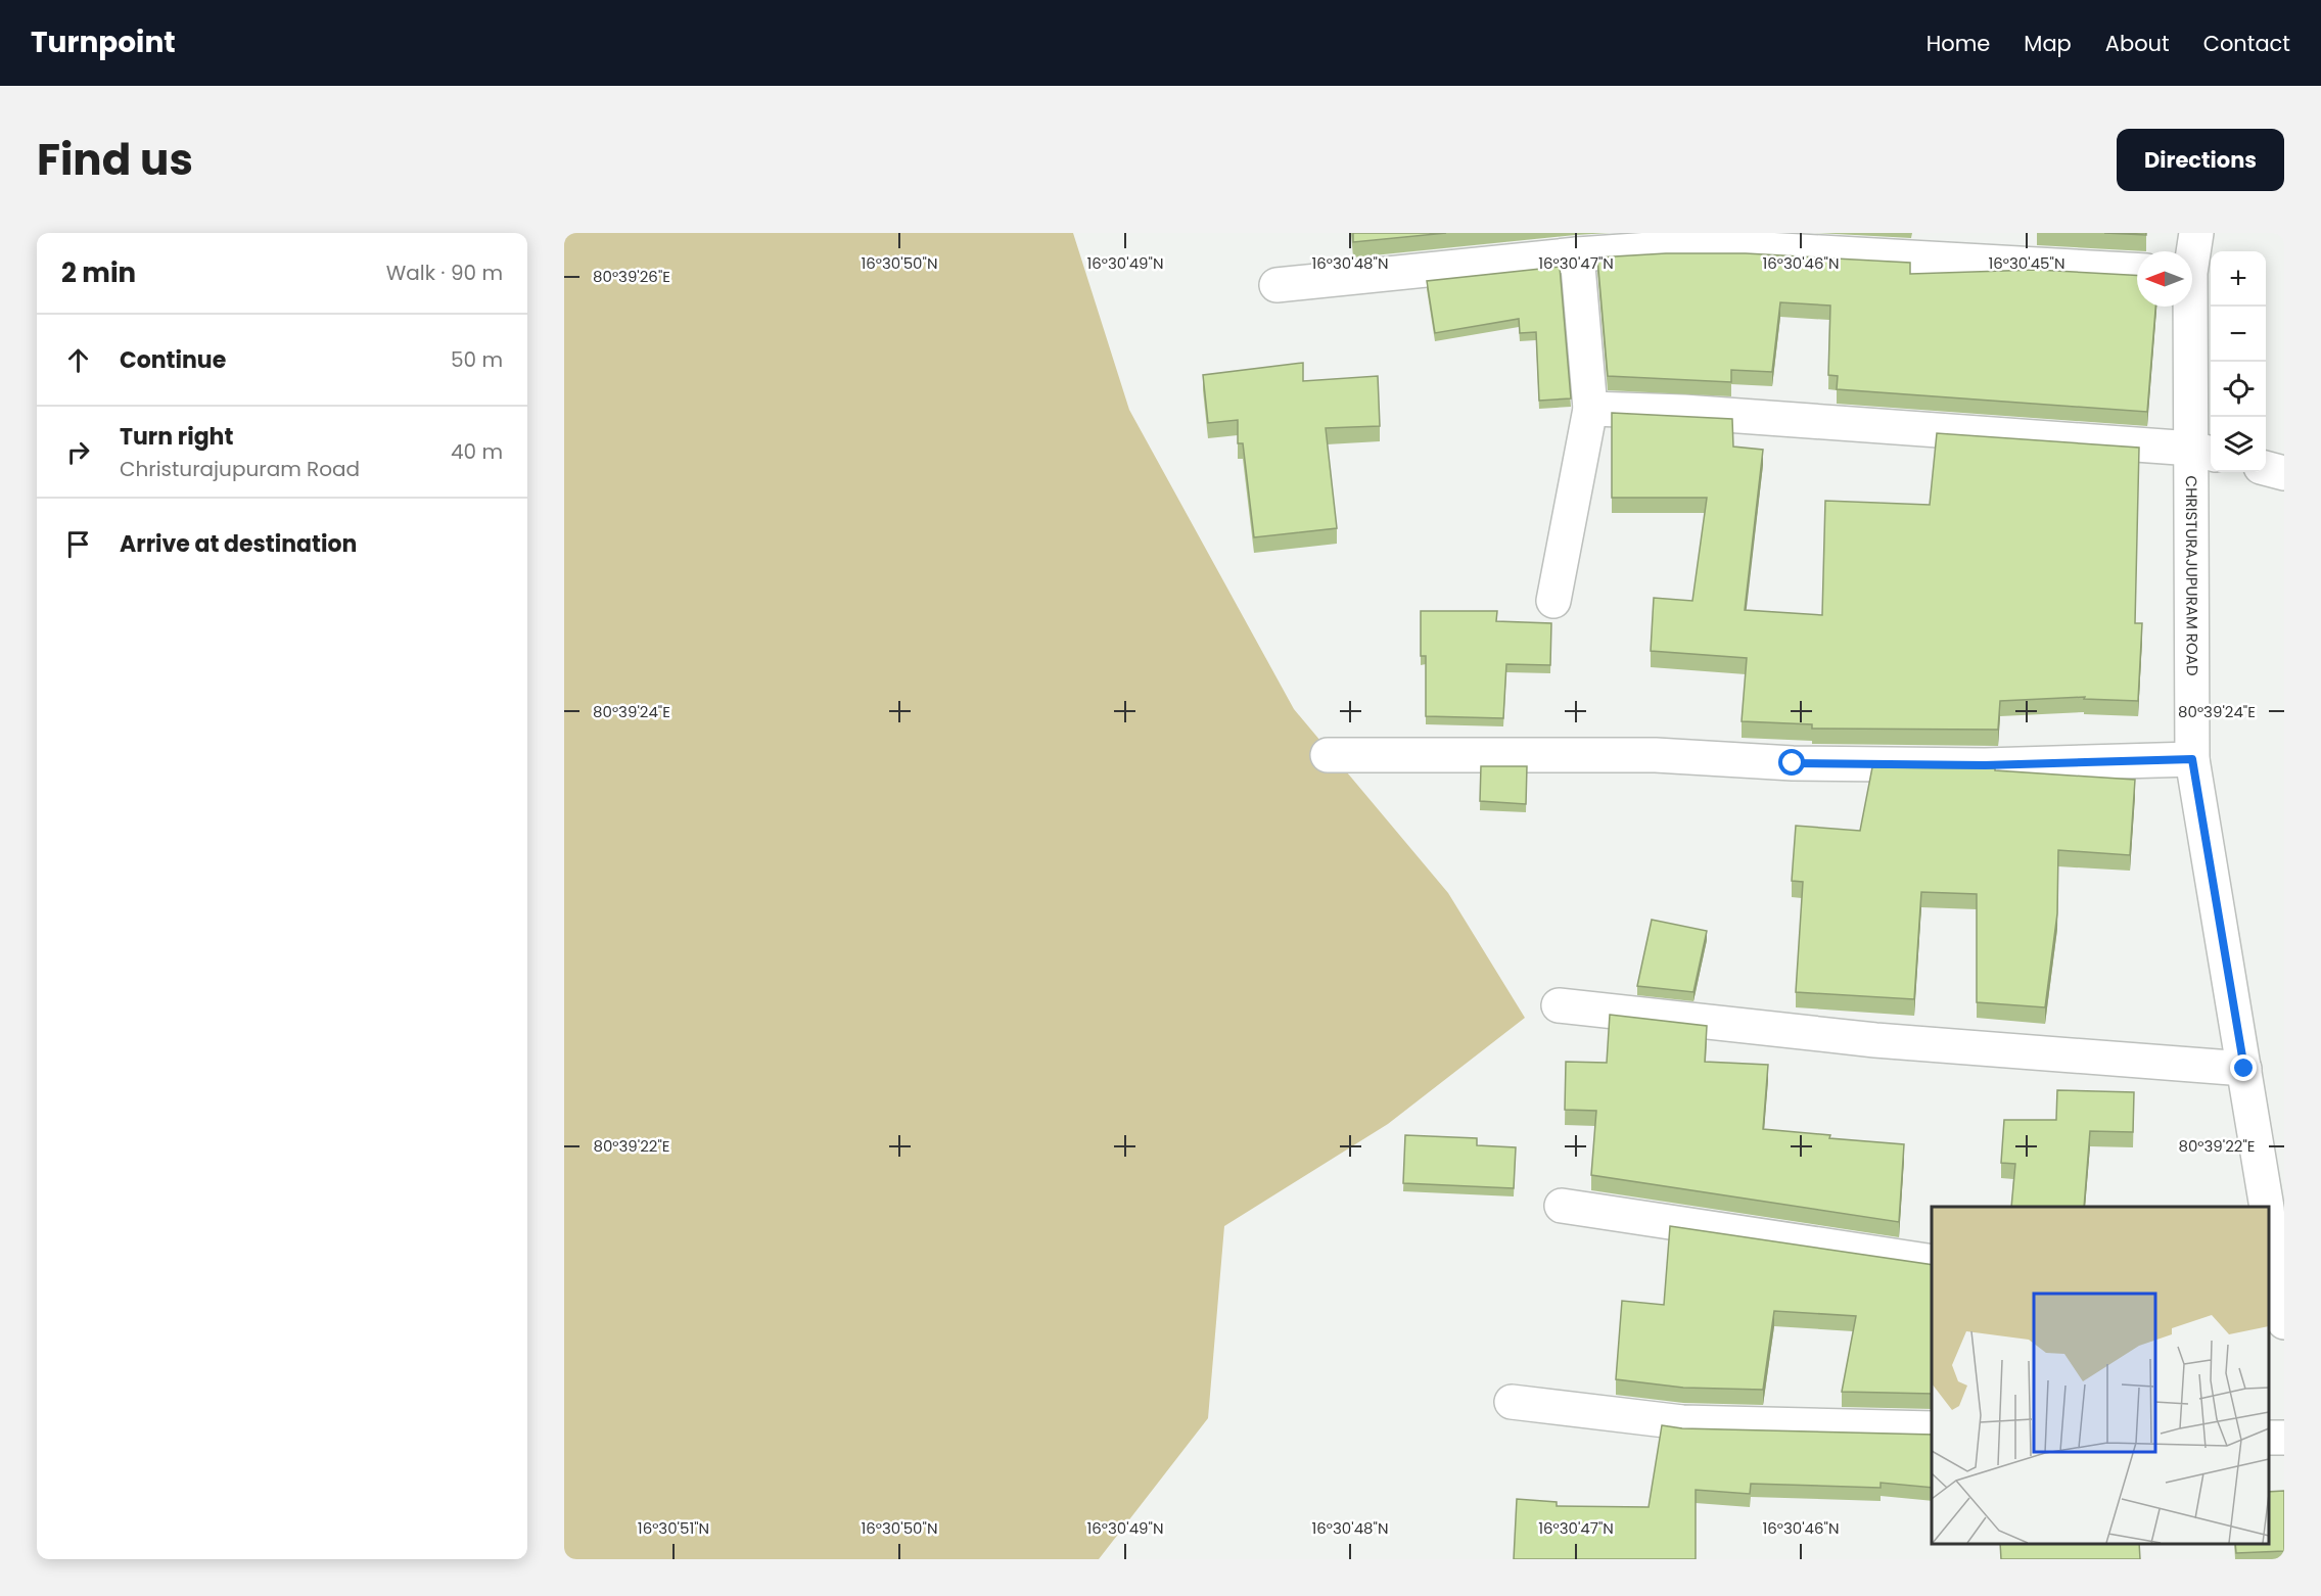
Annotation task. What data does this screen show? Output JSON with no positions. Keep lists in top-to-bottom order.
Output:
{
  "streets": {
    "street": ["CHRISTURAJUPURAM ROAD"]
  },
  "north": "left",
  "page": {
    "header": "Turnpoint",
    "nav": [
      "Home",
      "Map",
      "About",
      "Contact"
    ],
    "title": "Find us",
    "buttons": "Directions",
    "heading": ["2 min", "Walk · 90 m"],
    "map_buttons": ["+", "−"],
    "list": [
      ["Continue", "50 m"],
      ["Turn right", "Christurajupuram Road", "40 m"],
      "Arrive at destination"
    ]
  },
  "coordinates": [
    "16°30'50\"N",
    "16°30'49\"N",
    "16°30'48\"N",
    "16°30'47\"N",
    "16°30'46\"N",
    "16°30'45\"N",
    "80°39'26\"E",
    "80°39'24\"E",
    "80°39'22\"E",
    "16°30'51\"N"
  ]
}
